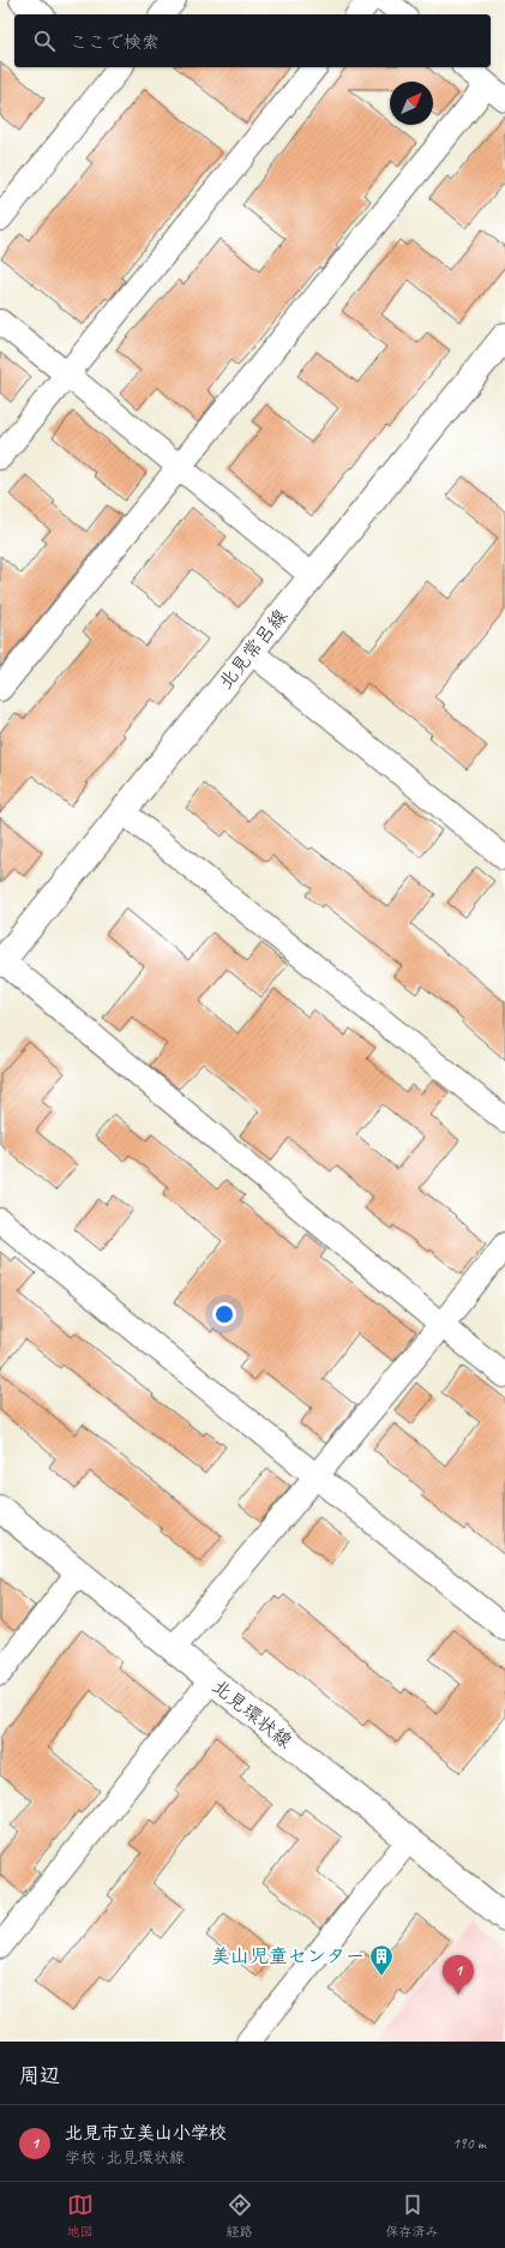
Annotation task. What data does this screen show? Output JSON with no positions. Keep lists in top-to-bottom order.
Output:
{
  "streets": {
    "main road": ["北見常呂線", "北見環状線"]
  },
  "places": {
    "building": ["美山児童センター"]
  },
  "north": "top right",
  "page": {
    "search": "ここで検索",
    "pins": "1",
    "heading": "周辺",
    "list": [
      {
        "mark": "1",
        "name": "北見市立美山小学校",
        "note": "学校 · 北見環状線",
        "value": "190 m"
      }
    ],
    "nav": ["地図", "経路", "保存済み"]
  }
}
